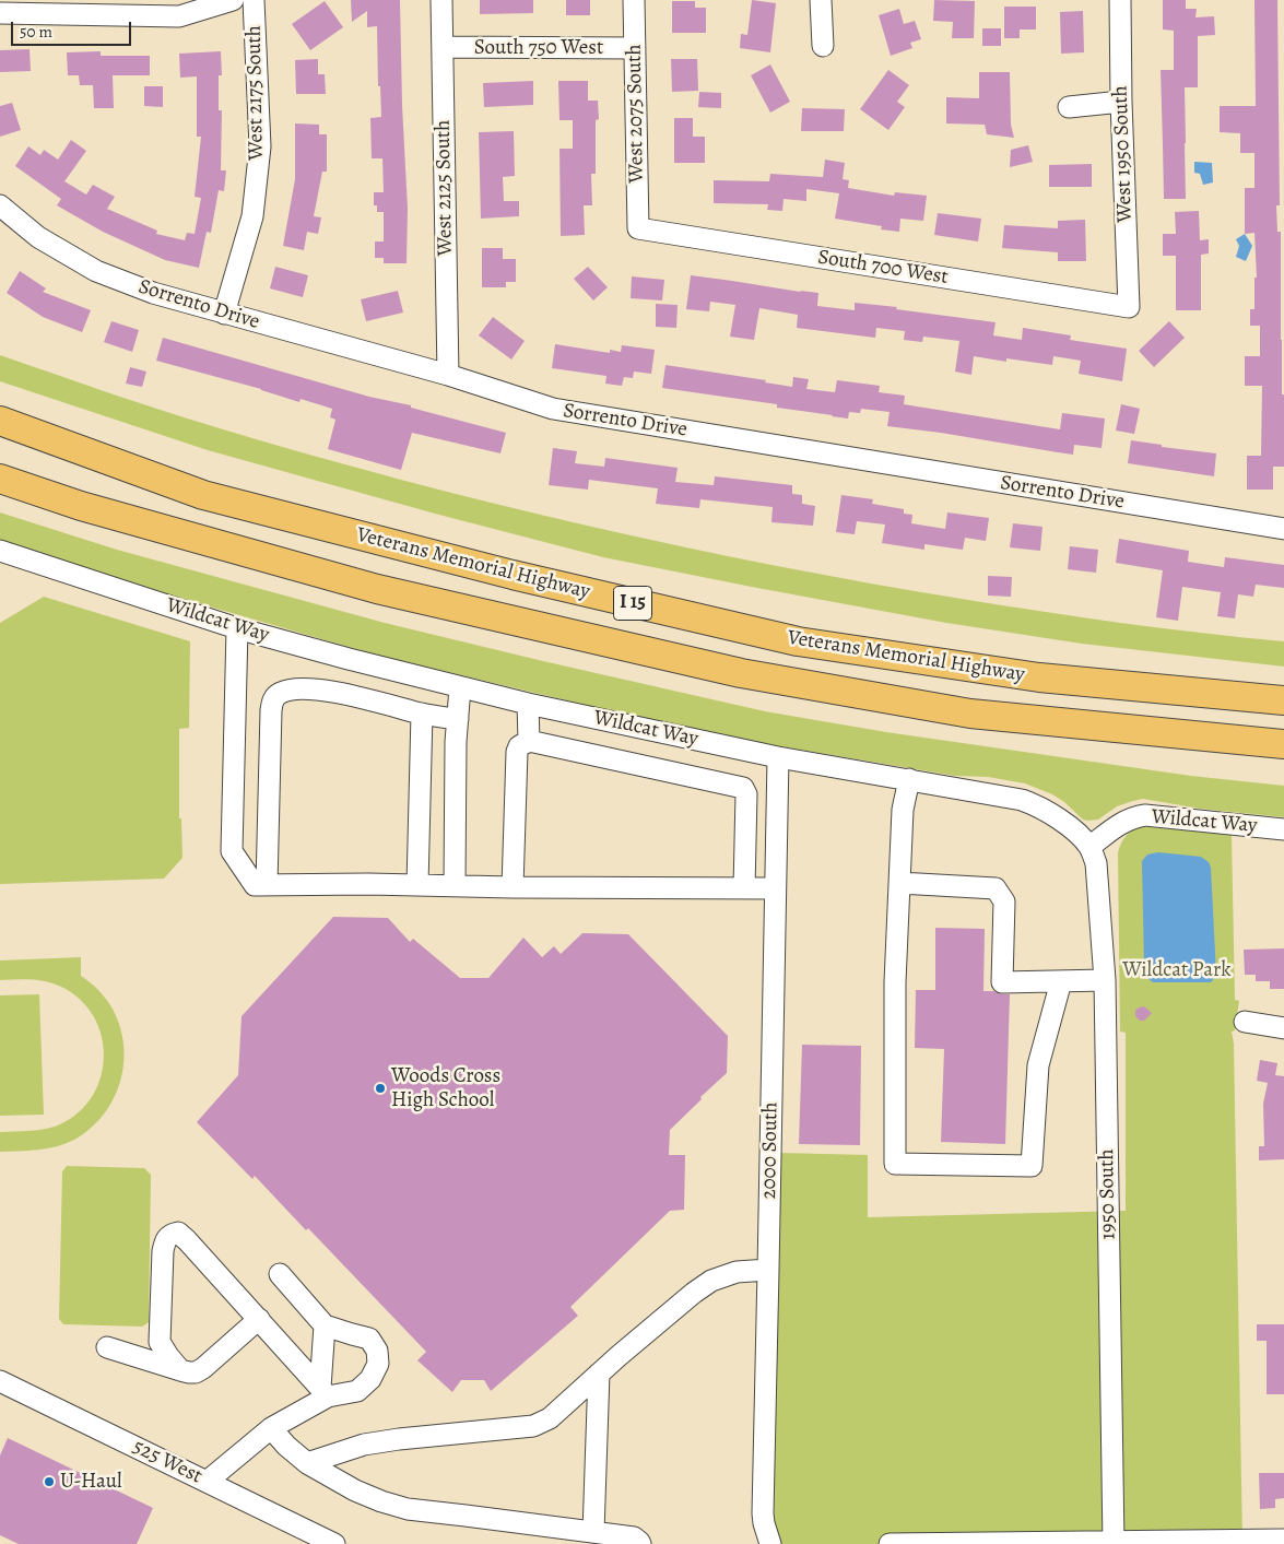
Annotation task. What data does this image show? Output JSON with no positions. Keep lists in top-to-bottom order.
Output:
{
  "streets": {
    "highway": ["Veterans Memorial Highway", "I 15"],
    "street": [
      "South 750 West",
      "West 2175 South",
      "West 2075 South",
      "West 1950 South",
      "West 2125 South",
      "South 700 West",
      "Sorrento Drive",
      "Wildcat Way",
      "2000 South",
      "1950 South",
      "525 West"
    ]
  },
  "crossings": [
    ["South 750 West", "West 2075 South"],
    ["South 750 West", "West 2125 South"],
    ["West 2175 South", "Sorrento Drive"],
    ["West 2075 South", "South 700 West"],
    ["West 1950 South", "South 700 West"],
    ["West 2125 South", "Sorrento Drive"],
    ["Wildcat Way", "2000 South"],
    ["Wildcat Way", "1950 South"]
  ],
  "parks": ["Wildcat Park"],
  "places": ["Woods Cross High School", "U-Haul"],
  "scale_bar": "50 m"
}
